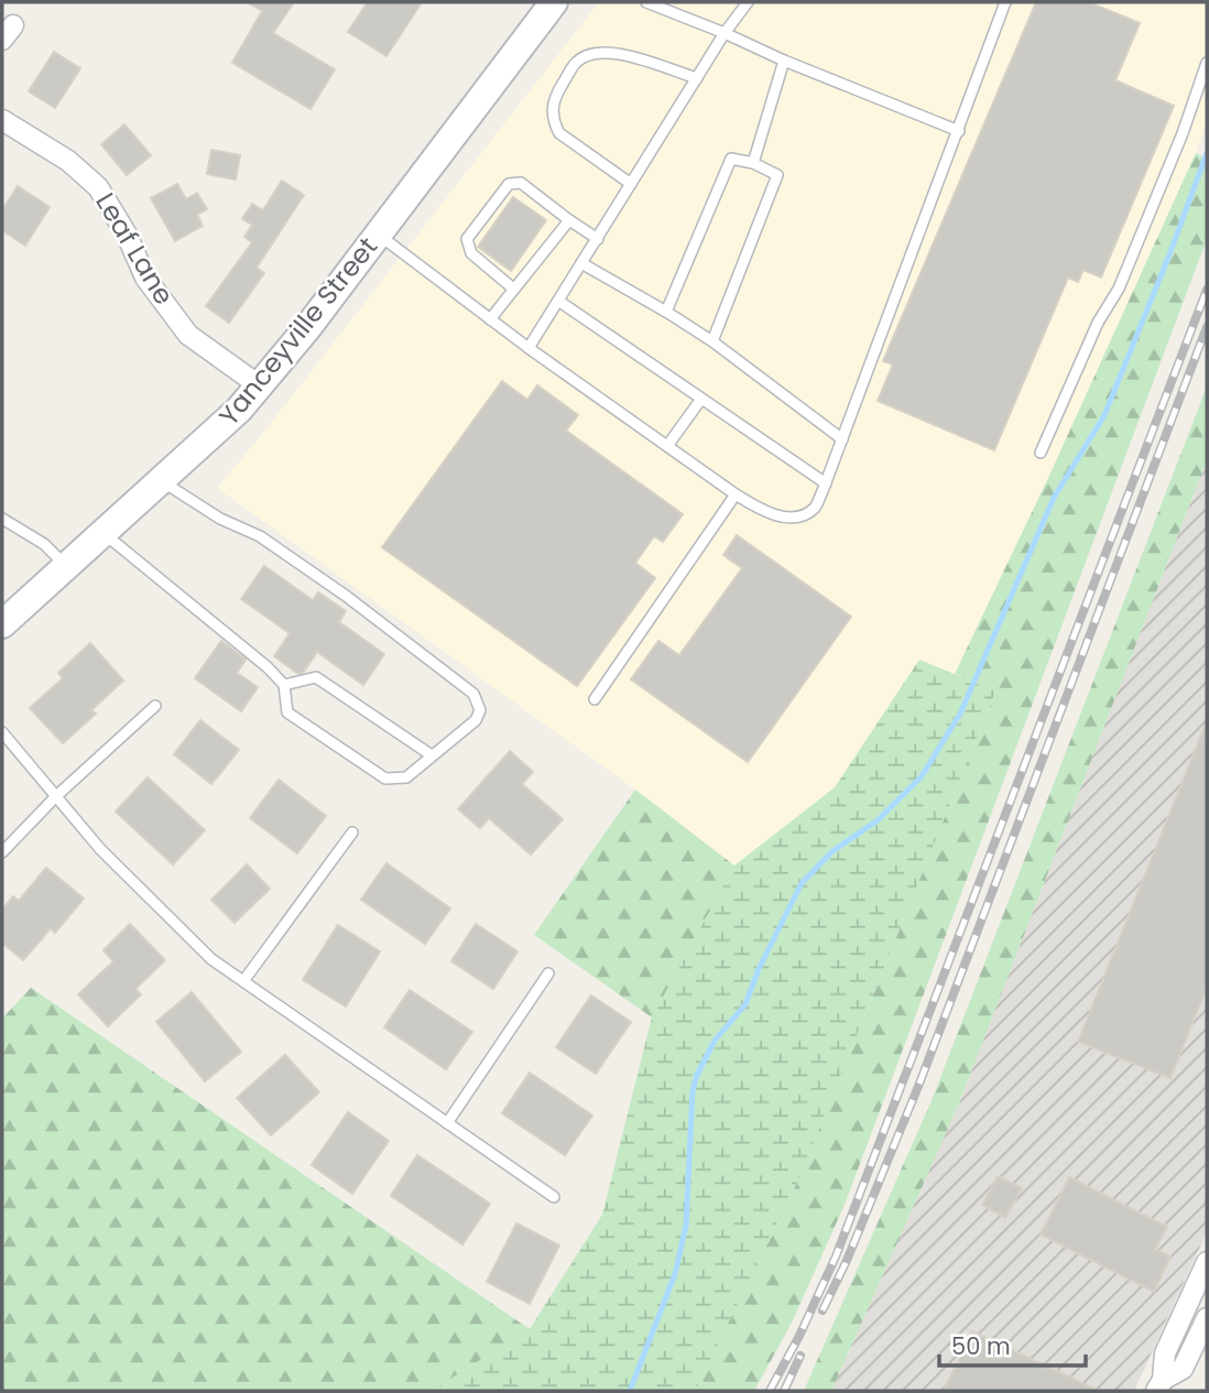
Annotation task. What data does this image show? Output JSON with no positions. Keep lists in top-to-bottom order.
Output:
{
  "streets": {
    "main road": ["Yanceyville Street"],
    "street": ["Leaf Lane"]
  },
  "crossings": [
    ["Leaf Lane", "Yanceyville Street"]
  ],
  "scale_bar": "50 m"
}
